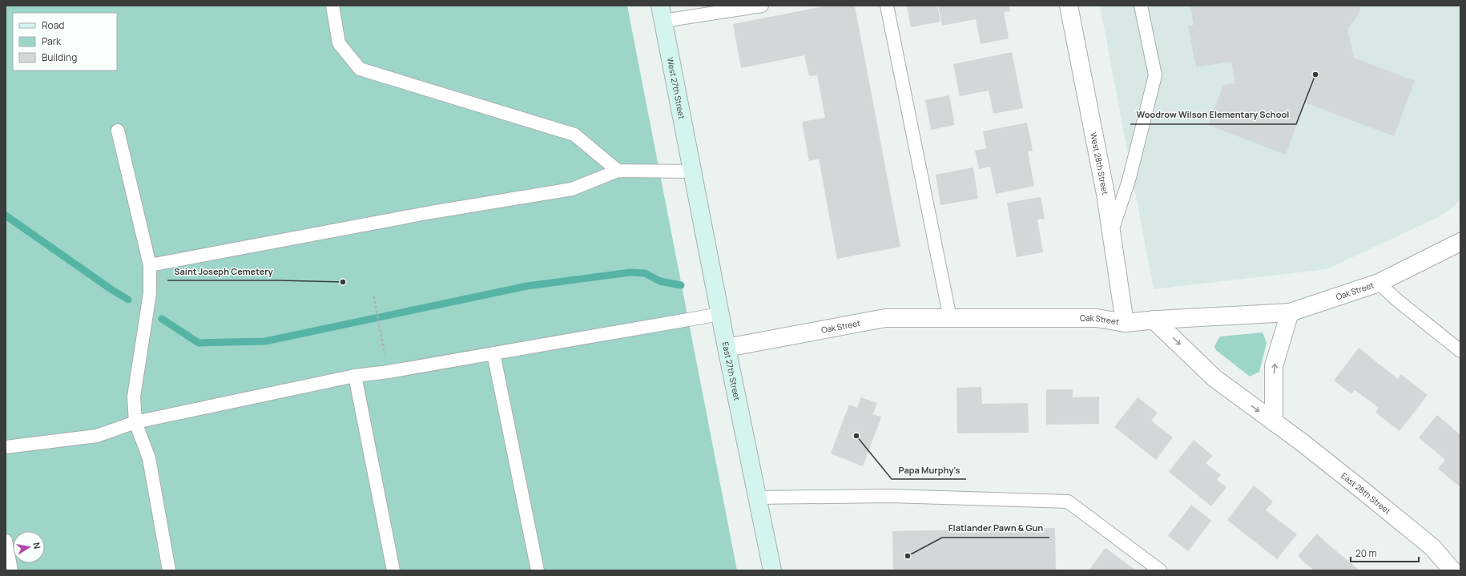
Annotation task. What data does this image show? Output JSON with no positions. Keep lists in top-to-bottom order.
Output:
{
  "streets": {
    "main road": ["West 27th Street", "East 27th Street"],
    "street": ["West 28th Street", "Oak Street", "East 28th Street"]
  },
  "crossings": [
    ["West 27th Street", "East 27th Street"],
    ["West 28th Street", "Oak Street"],
    ["Oak Street", "East 27th Street"],
    ["Oak Street", "East 28th Street"]
  ],
  "one_way": ["East 28th Street"],
  "places": [
    "Woodrow Wilson Elementary School",
    "Saint Joseph Cemetery",
    "Papa Murphy's",
    "Flatlander Pawn & Gun"
  ],
  "legend": ["Road", "Park", "Building"],
  "scale_bar": "20 m",
  "north": "right"
}
